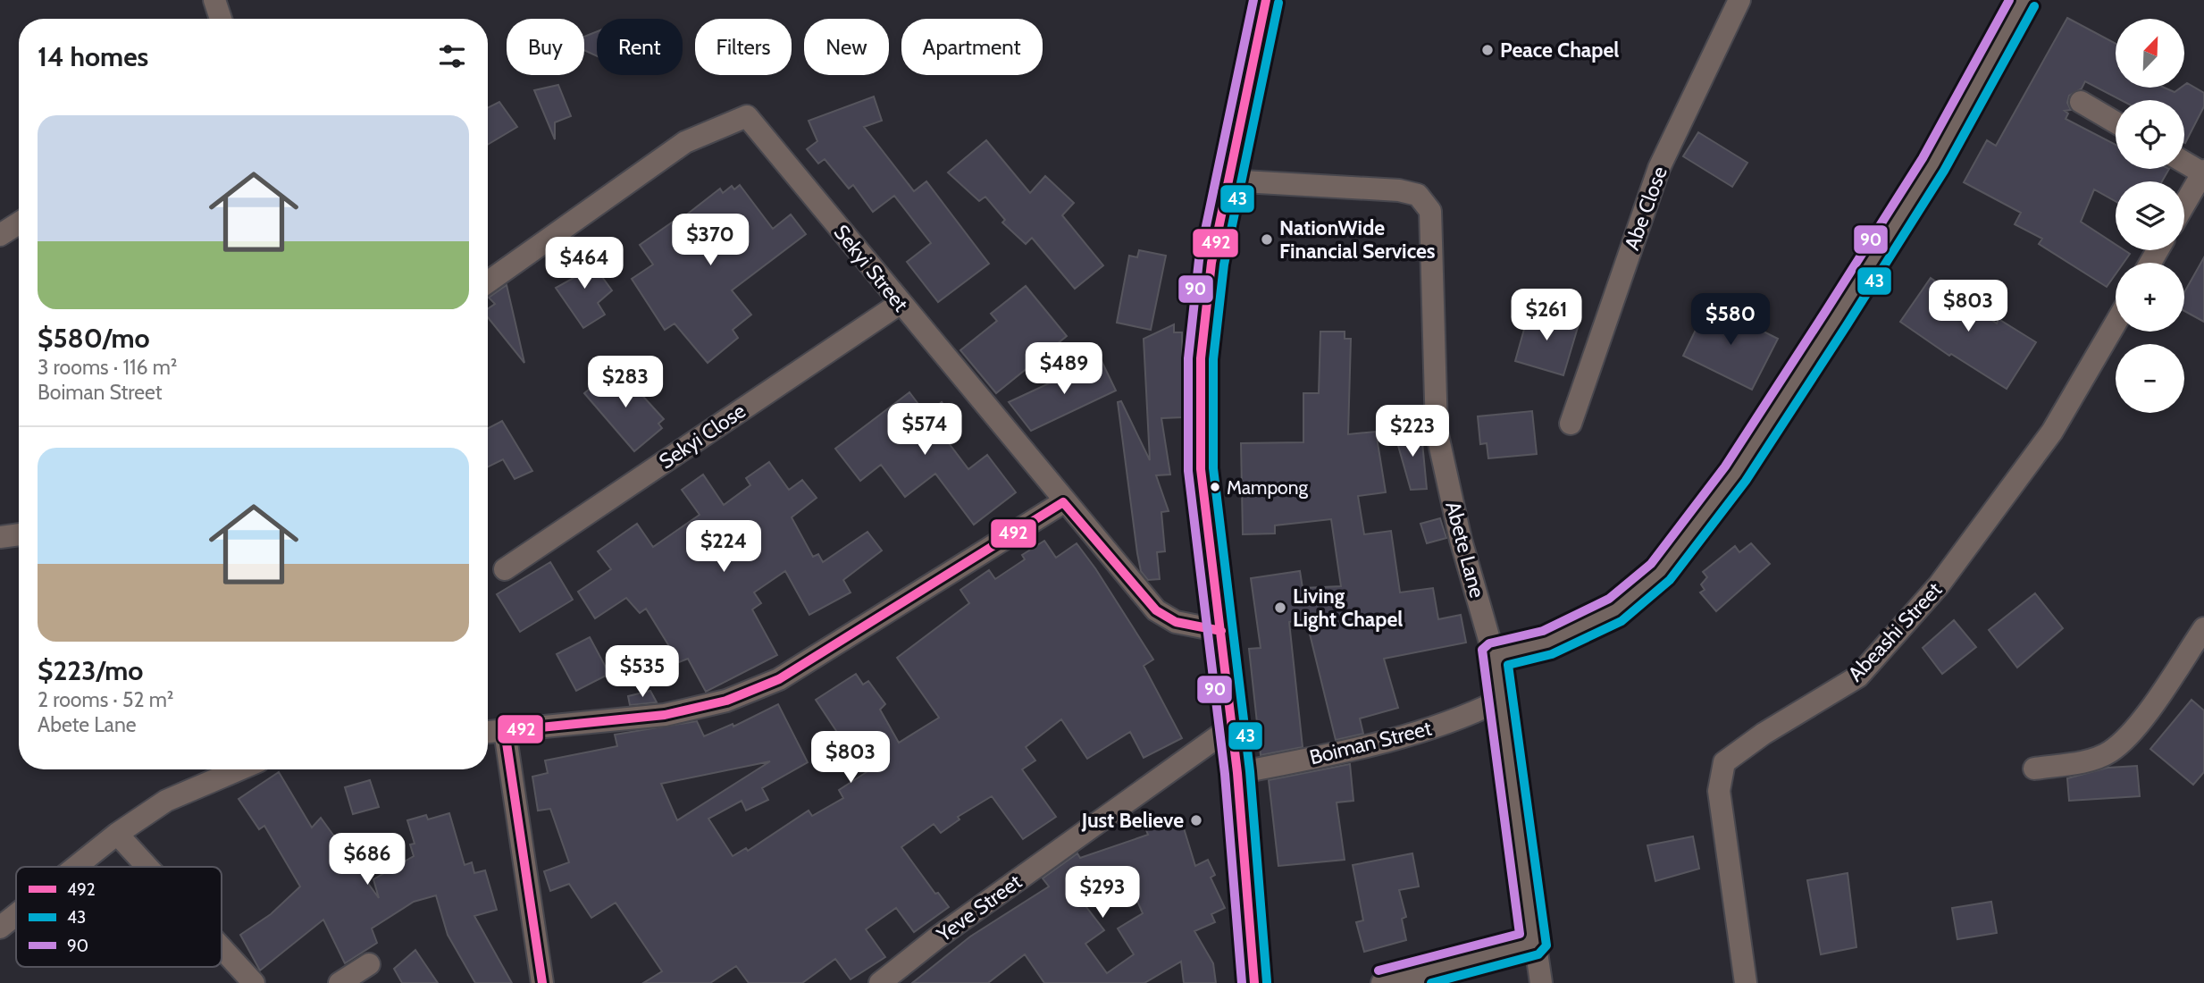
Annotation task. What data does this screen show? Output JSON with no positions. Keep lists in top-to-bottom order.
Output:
{
  "streets": {
    "street": [
      "Abe Close",
      "Sekyi Street",
      "Sekyi Close",
      "Abete Lane",
      "Abeashi Street",
      "Boiman Street",
      "Yeve Street"
    ]
  },
  "crossings": [
    ["Sekyi Street", "Sekyi Close"],
    ["Abete Lane", "Boiman Street"]
  ],
  "places": [
    "Peace Chapel",
    "NationWide Financial Services",
    "Mampong",
    "Living Light Chapel",
    "Just Believe"
  ],
  "lines": ["transit line 492", "transit line 90", "transit line 43"],
  "legend": ["492", "43", "90"],
  "north": "top right",
  "page": {
    "map_buttons": ["+", "−"],
    "chip": [
      "Buy",
      "Rent",
      "Filters",
      "New",
      "Apartment"
    ],
    "heading": "14 homes",
    "list": [
      {
        "name": "$580/mo",
        "note": "3 rooms · 116 m² · Boiman Street"
      },
      {
        "name": "$223/mo",
        "note": "2 rooms · 52 m² · Abete Lane"
      }
    ],
    "price": [
      "$370",
      "$464",
      "$803",
      "$261",
      "$580",
      "$489",
      "$283",
      "$574",
      "$223",
      "$224",
      "$535",
      "$803",
      "$686",
      "$293"
    ]
  }
}
